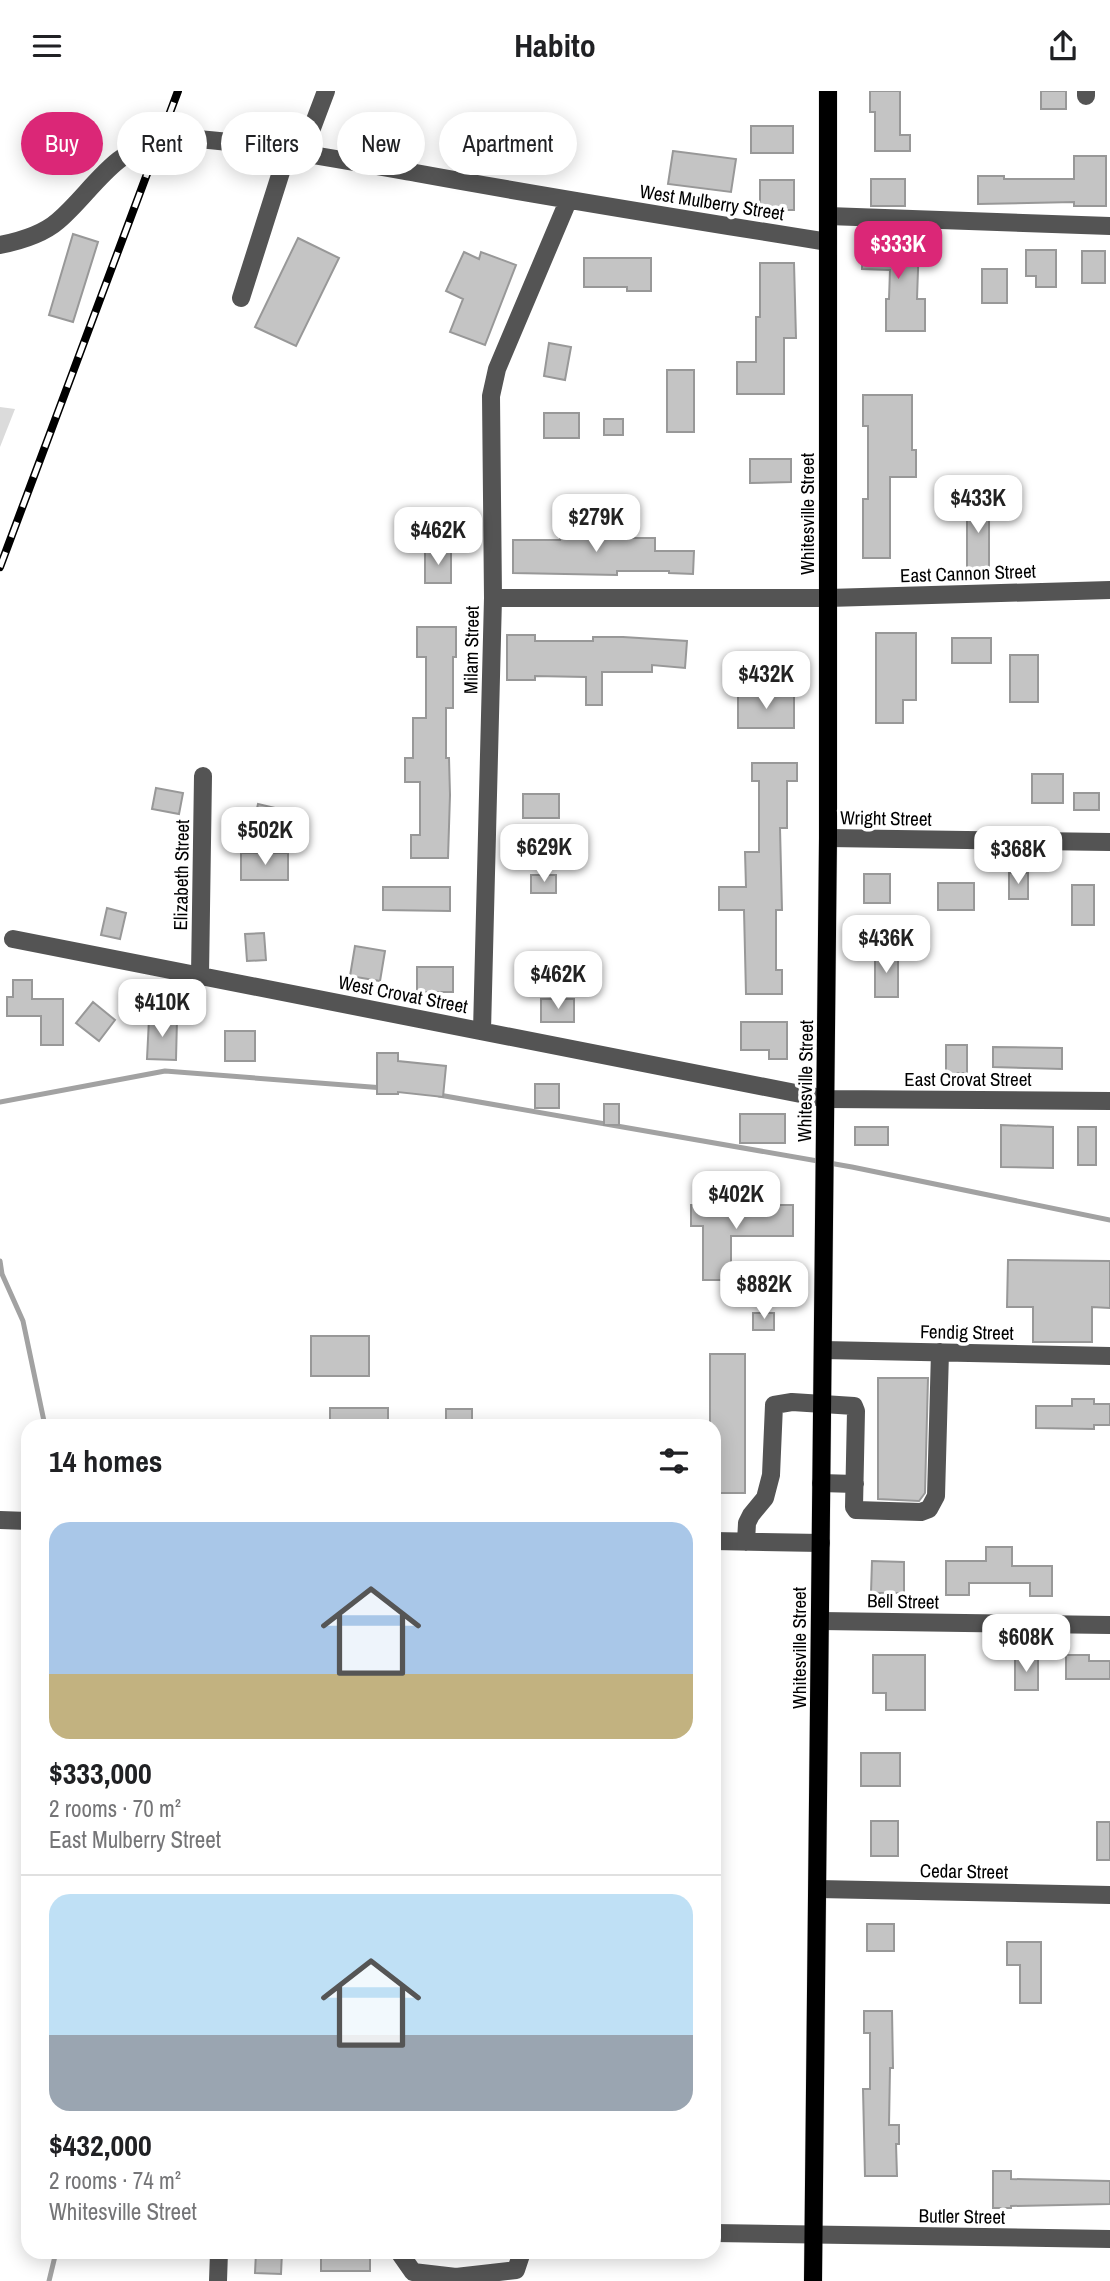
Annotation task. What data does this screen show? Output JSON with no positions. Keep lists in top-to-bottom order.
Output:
{
  "streets": {
    "main road": ["Whitesville Street"],
    "street": [
      "West Mulberry Street",
      "East Cannon Street",
      "Milam Street",
      "Wright Street",
      "Elizabeth Street",
      "West Crovat Street",
      "East Crovat Street",
      "Fendig Street",
      "Bell Street",
      "Cedar Street",
      "Butler Street"
    ]
  },
  "crossings": [
    ["West Mulberry Street", "Whitesville Street"],
    ["West Mulberry Street", "Milam Street"],
    ["Whitesville Street", "East Cannon Street"],
    ["Whitesville Street", "Wright Street"],
    ["Whitesville Street", "West Crovat Street"],
    ["Whitesville Street", "East Crovat Street"],
    ["Whitesville Street", "Fendig Street"],
    ["Whitesville Street", "Bell Street"],
    ["Whitesville Street", "Cedar Street"],
    ["Whitesville Street", "Butler Street"],
    ["East Cannon Street", "Milam Street"],
    ["Milam Street", "West Crovat Street"],
    ["Elizabeth Street", "West Crovat Street"],
    ["West Crovat Street", "East Crovat Street"]
  ],
  "page": {
    "header": "Habito",
    "chip": [
      "Buy",
      "Rent",
      "Filters",
      "New",
      "Apartment"
    ],
    "price": [
      "$333K",
      "$433K",
      "$279K",
      "$462K",
      "$432K",
      "$502K",
      "$629K",
      "$368K",
      "$436K",
      "$462K",
      "$410K",
      "$402K",
      "$882K",
      "$608K"
    ],
    "heading": "14 homes",
    "list": [
      {
        "name": "$333,000",
        "note": "2 rooms · 70 m² · East Mulberry Street"
      },
      {
        "name": "$432,000",
        "note": "2 rooms · 74 m² · Whitesville Street"
      }
    ]
  }
}
